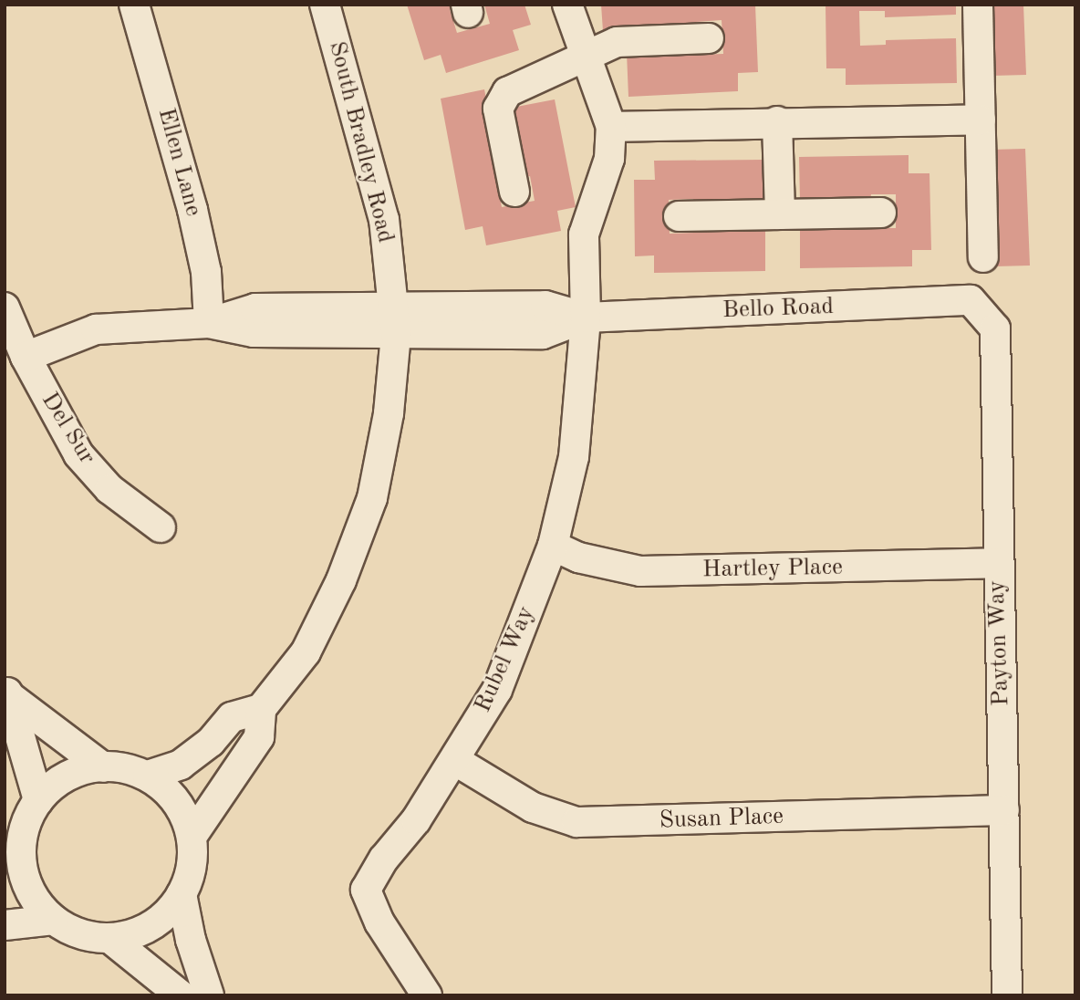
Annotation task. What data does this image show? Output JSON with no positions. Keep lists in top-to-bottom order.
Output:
{
  "streets": {
    "street": [
      "South Bradley Road",
      "Ellen Lane",
      "Bello Road",
      "Del Sur",
      "Hartley Place",
      "Payton Way",
      "Rubel Way",
      "Susan Place"
    ]
  },
  "crossings": [
    ["South Bradley Road", "Bello Road"],
    ["Ellen Lane", "Bello Road"],
    ["Bello Road", "Del Sur"],
    ["Bello Road", "Payton Way"],
    ["Bello Road", "Rubel Way"],
    ["Hartley Place", "Payton Way"],
    ["Hartley Place", "Rubel Way"],
    ["Payton Way", "Susan Place"],
    ["Rubel Way", "Susan Place"]
  ]
}
